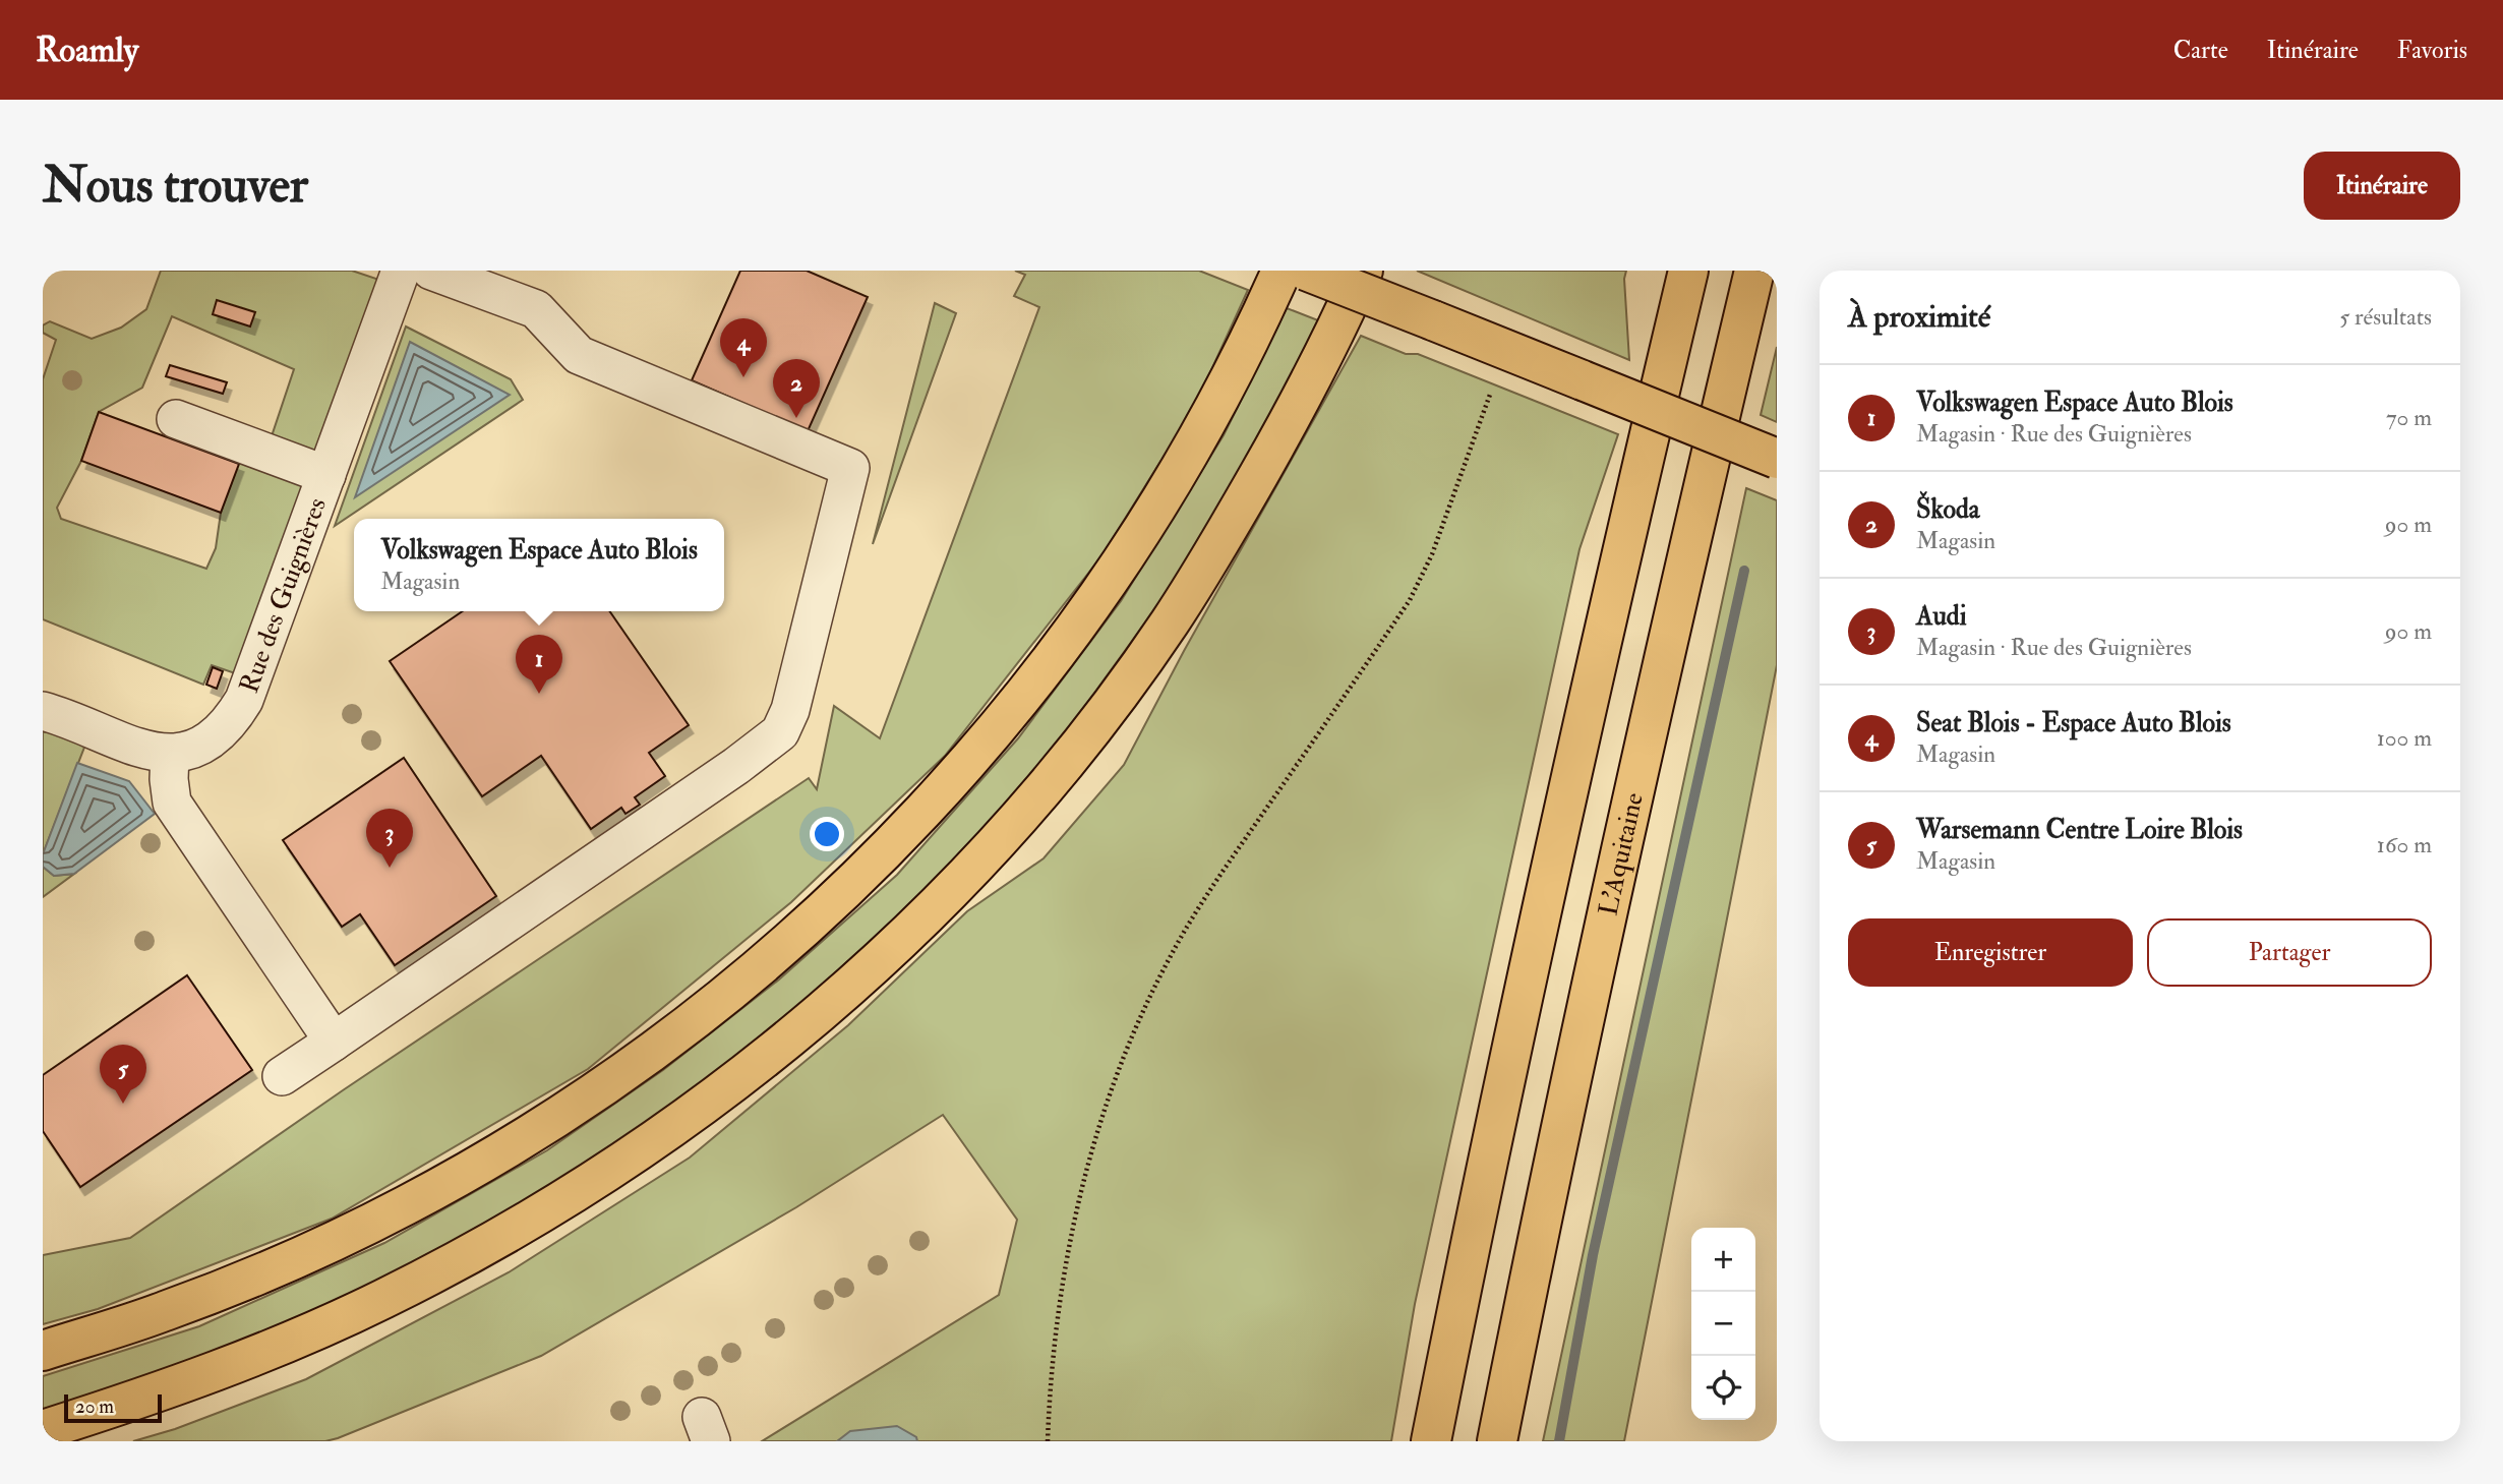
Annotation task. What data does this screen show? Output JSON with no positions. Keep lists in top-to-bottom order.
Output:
{
  "streets": {
    "main road": ["L'Aquitaine"],
    "street": ["Rue des Guignières"]
  },
  "scale_bar": "20 m",
  "page": {
    "header": "Roamly",
    "nav": ["Carte", "Itinéraire", "Favoris"],
    "buttons": [
      "Itinéraire",
      ["Enregistrer", "Partager"]
    ],
    "title": "Nous trouver",
    "heading": ["À proximité", "5 résultats"],
    "pins": [
      "4",
      "2",
      "1",
      "3",
      "5"
    ],
    "list": [
      {
        "mark": "1",
        "name": "Volkswagen Espace Auto Blois",
        "note": "Magasin · Rue des Guignières",
        "value": "70 m"
      },
      {
        "mark": "2",
        "name": "Škoda",
        "note": "Magasin",
        "value": "90 m"
      },
      {
        "mark": "3",
        "name": "Audi",
        "note": "Magasin · Rue des Guignières",
        "value": "90 m"
      },
      {
        "mark": "4",
        "name": "Seat Blois - Espace Auto Blois",
        "note": "Magasin",
        "value": "100 m"
      },
      {
        "mark": "5",
        "name": "Warsemann Centre Loire Blois",
        "note": "Magasin",
        "value": "160 m"
      }
    ],
    "popup": ["Volkswagen Espace Auto Blois", "Magasin"],
    "map_buttons": ["+", "−"],
    "scale": "20 m"
  }
}
